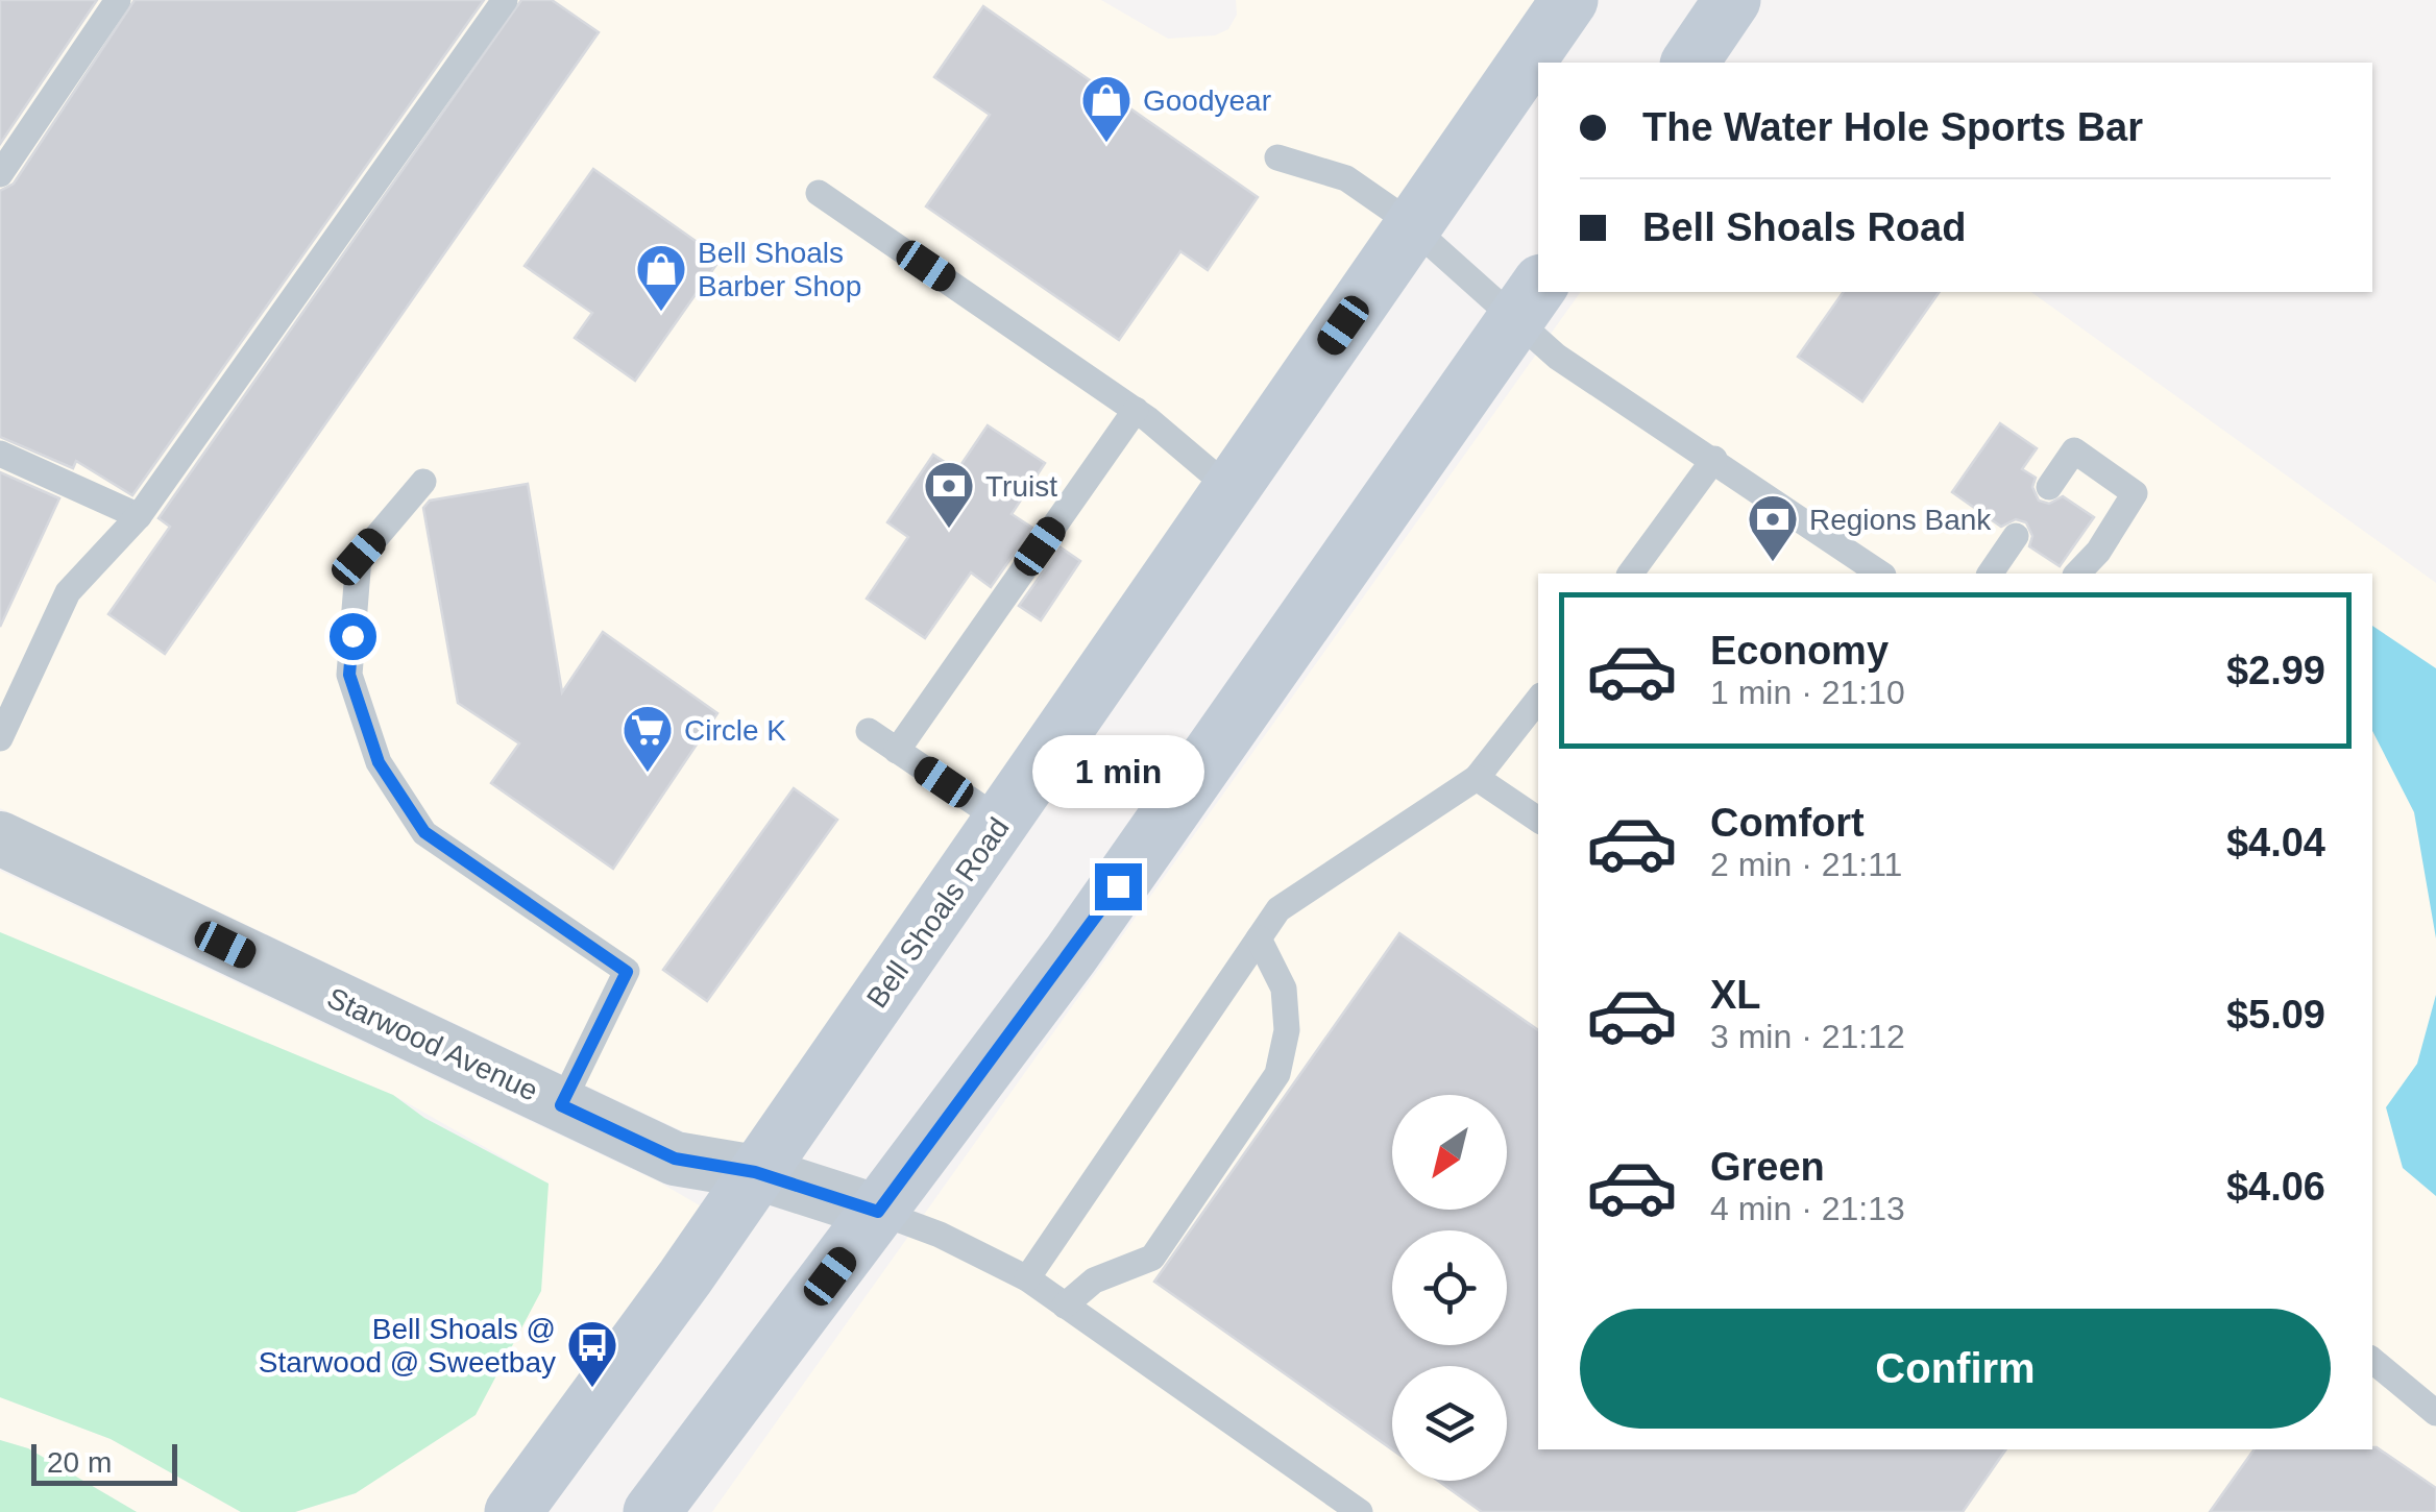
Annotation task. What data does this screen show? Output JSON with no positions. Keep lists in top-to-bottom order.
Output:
{
  "streets": {
    "main road": ["Bell Shoals Road"],
    "street": ["Starwood Avenue"]
  },
  "crossings": [
    ["Bell Shoals Road", "Starwood Avenue"]
  ],
  "places": {
    "shop": ["Goodyear", "Bell Shoals Barber Shop"],
    "bank": ["Truist", "Regions Bank"],
    "supermarket": ["Circle K"],
    "bus stop": ["Bell Shoals @ Starwood @ Sweetbay"]
  },
  "scale_bar": "20 m",
  "north": "bottom left",
  "page": {
    "banner": ["The Water Hole Sports Bar", "Bell Shoals Road"],
    "list": [
      {
        "name": "Economy",
        "note": "1 min · 21:10",
        "value": "$2.99"
      },
      {
        "name": "Comfort",
        "note": "2 min · 21:11",
        "value": "$4.04"
      },
      {
        "name": "XL",
        "note": "3 min · 21:12",
        "value": "$5.09"
      },
      {
        "name": "Green",
        "note": "4 min · 21:13",
        "value": "$4.06"
      }
    ],
    "bubble": "1 min",
    "buttons": "Confirm",
    "scale": "20 m"
  }
}
